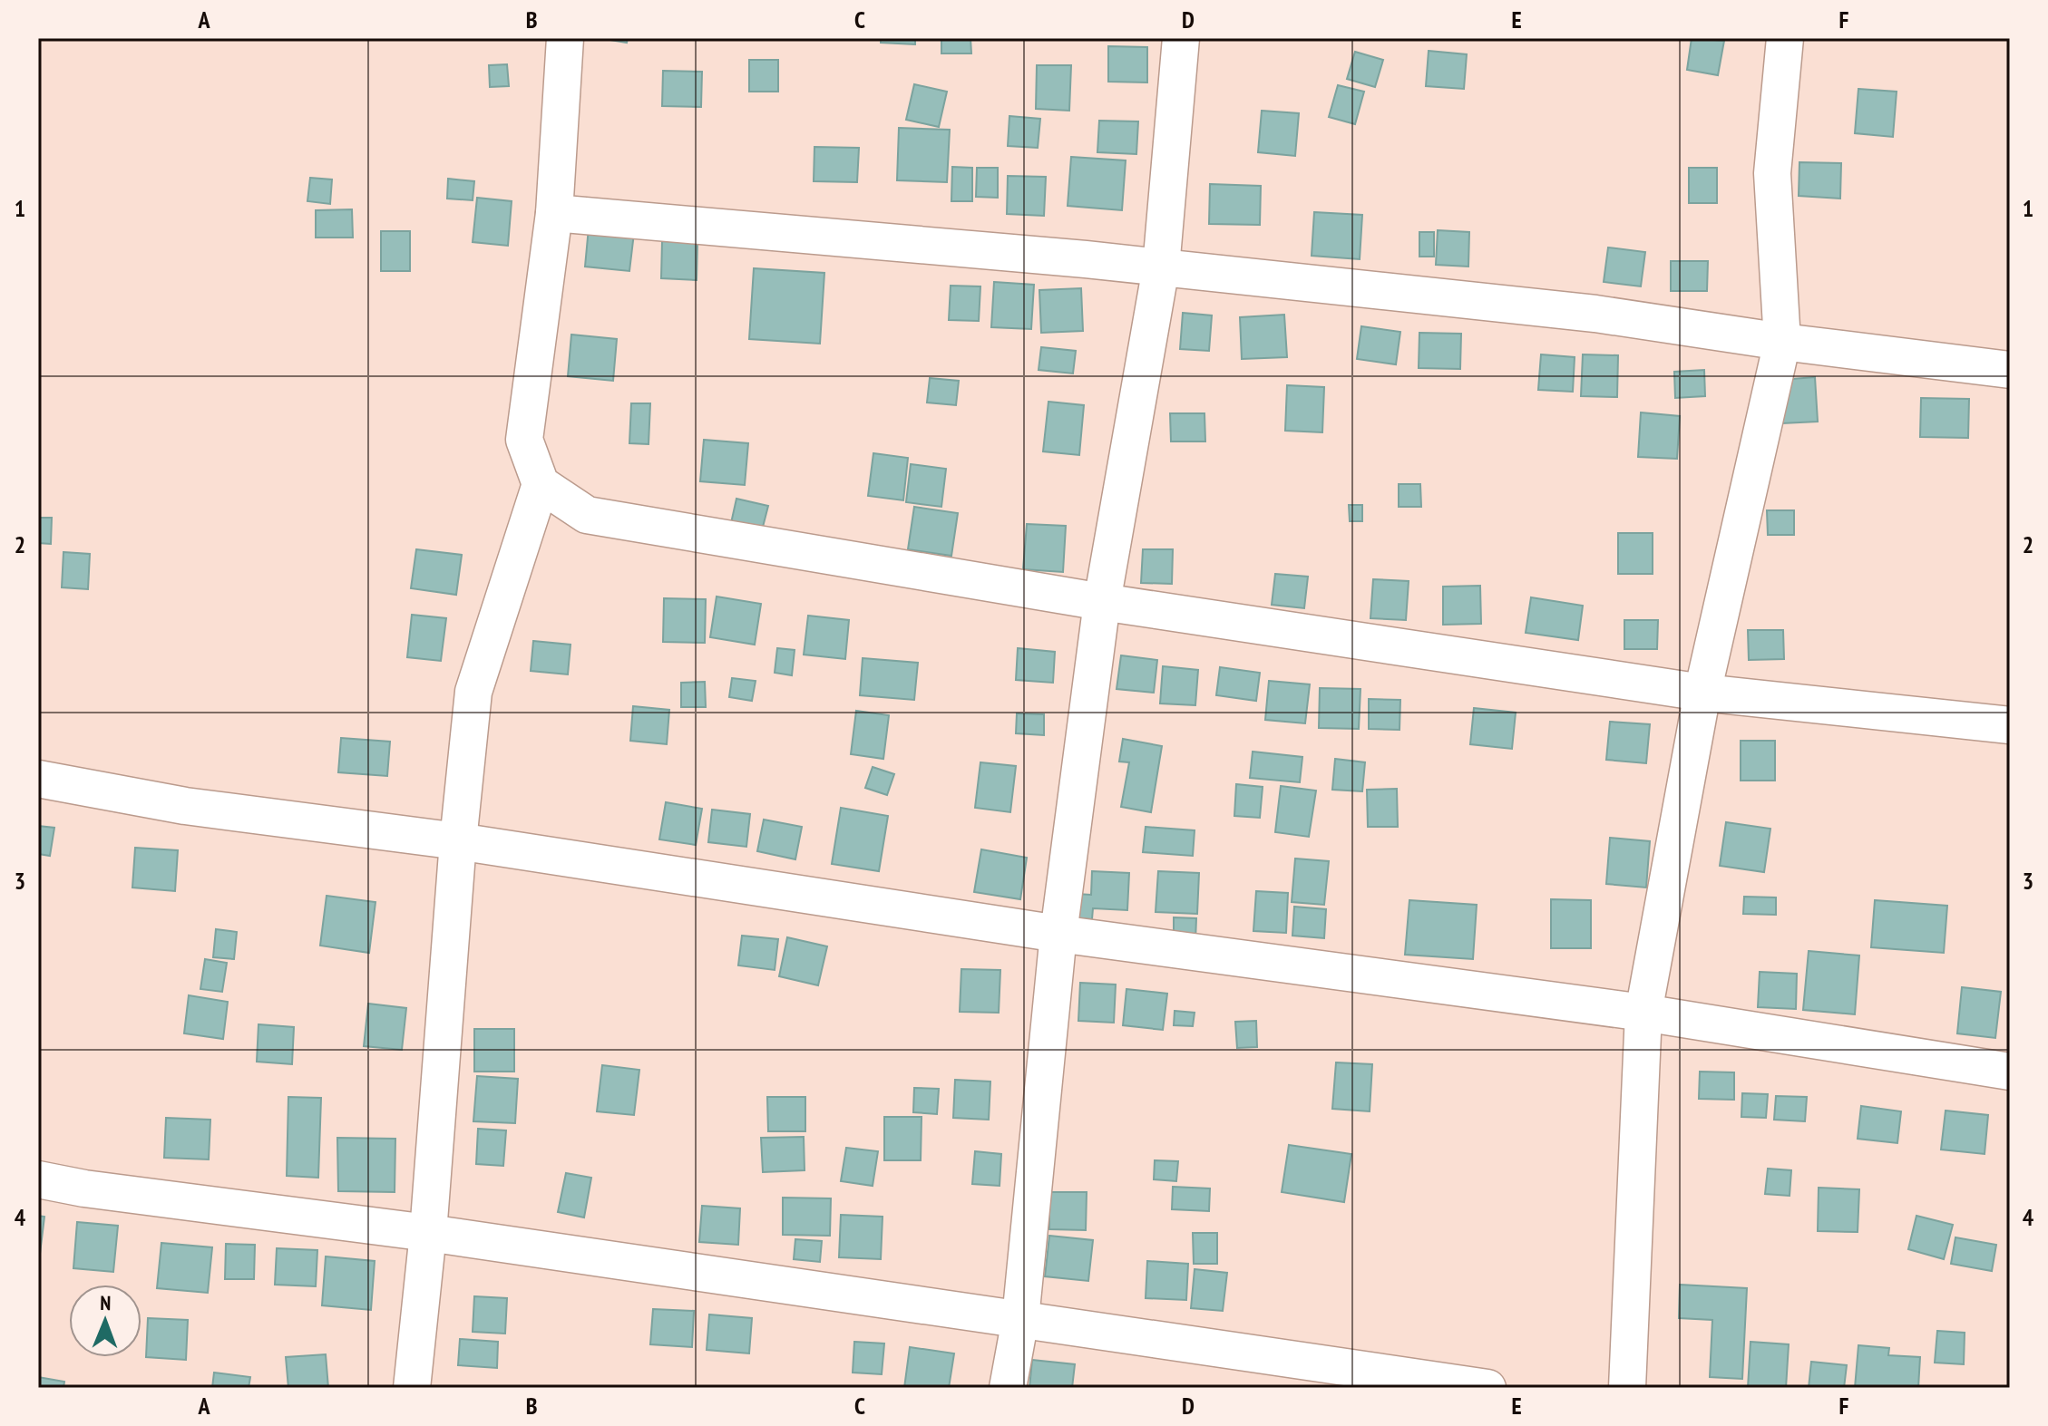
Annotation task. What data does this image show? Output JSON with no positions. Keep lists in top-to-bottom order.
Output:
{
  "north": "top",
  "grid": {
    "columns": [
      "A",
      "B",
      "C",
      "D",
      "E",
      "F"
    ],
    "rows": [
      "1",
      "2",
      "3",
      "4"
    ]
  }
}
